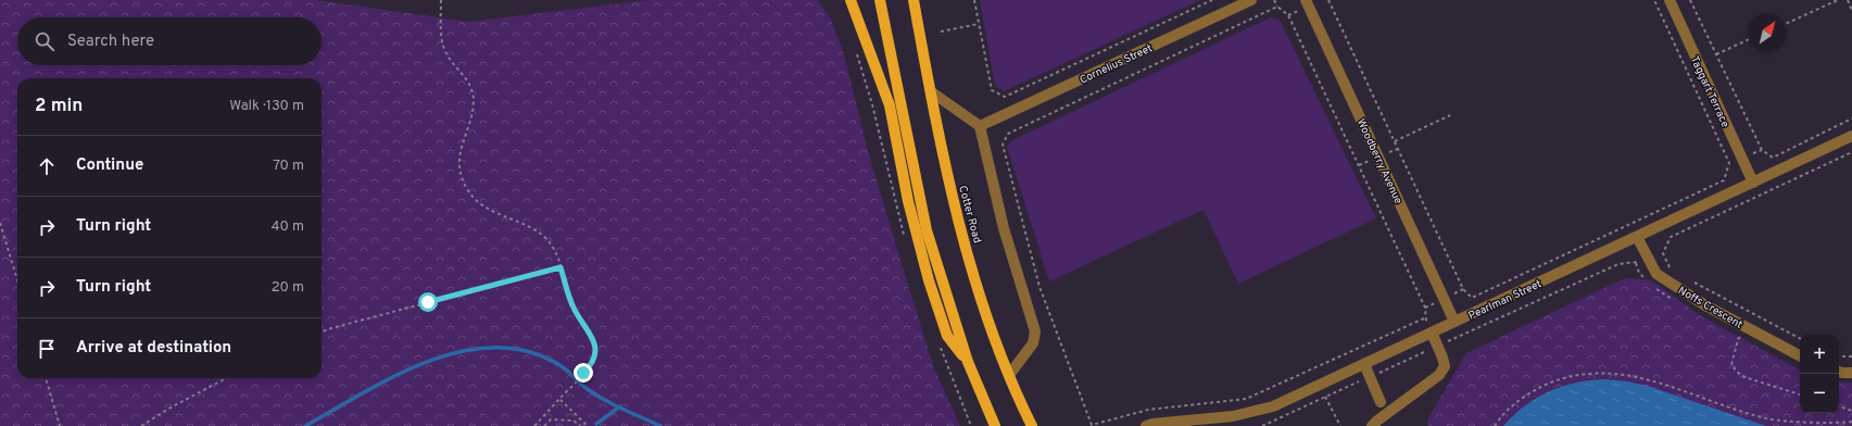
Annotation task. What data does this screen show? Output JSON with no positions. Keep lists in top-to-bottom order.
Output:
{
  "streets": {
    "main road": ["Cotter Road"],
    "street": [
      "Cornelius Street",
      "Taggart Terrace",
      "Woodberry Avenue",
      "Pearlman Street",
      "Noffs Crescent"
    ]
  },
  "crossings": [
    ["Taggart Terrace", "Pearlman Street"],
    ["Woodberry Avenue", "Pearlman Street"],
    ["Pearlman Street", "Noffs Crescent"]
  ],
  "north": "top right",
  "page": {
    "search": "Search here",
    "heading": ["2 min", "Walk · 130 m"],
    "list": [
      ["Continue", "70 m"],
      ["Turn right", "40 m"],
      ["Turn right", "20 m"],
      "Arrive at destination"
    ],
    "map_buttons": ["+", "−"]
  }
}
